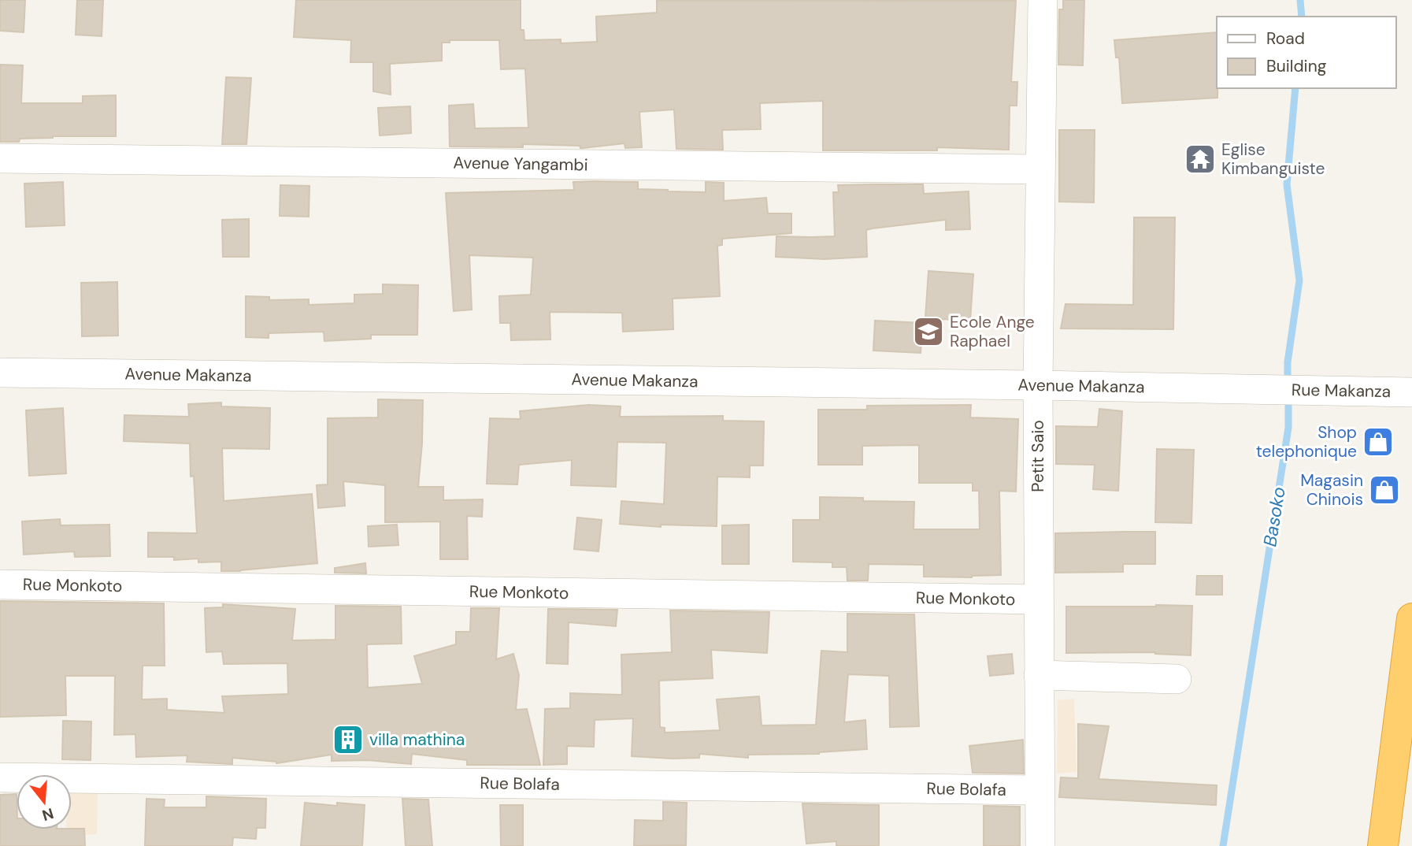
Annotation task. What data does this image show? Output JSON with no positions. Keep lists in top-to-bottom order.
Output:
{
  "streets": {
    "street": [
      "Avenue Yangambi",
      "Avenue Makanza",
      "Rue Makanza",
      "Petit Saio",
      "Rue Monkoto",
      "Rue Bolafa"
    ]
  },
  "crossings": [
    ["Avenue Yangambi", "Petit Saio"],
    ["Avenue Makanza", "Rue Makanza"],
    ["Avenue Makanza", "Petit Saio"],
    ["Petit Saio", "Rue Monkoto"],
    ["Petit Saio", "Rue Bolafa"]
  ],
  "water": ["Basoko"],
  "places": {
    "temple": ["Eglise Kimbanguiste"],
    "school or university": ["Ecole Ange Raphael"],
    "shop": ["Shop telephonique", "Magasin Chinois"],
    "building": ["villa mathina"]
  },
  "legend": ["Road", "Building"],
  "north": "bottom"
}
